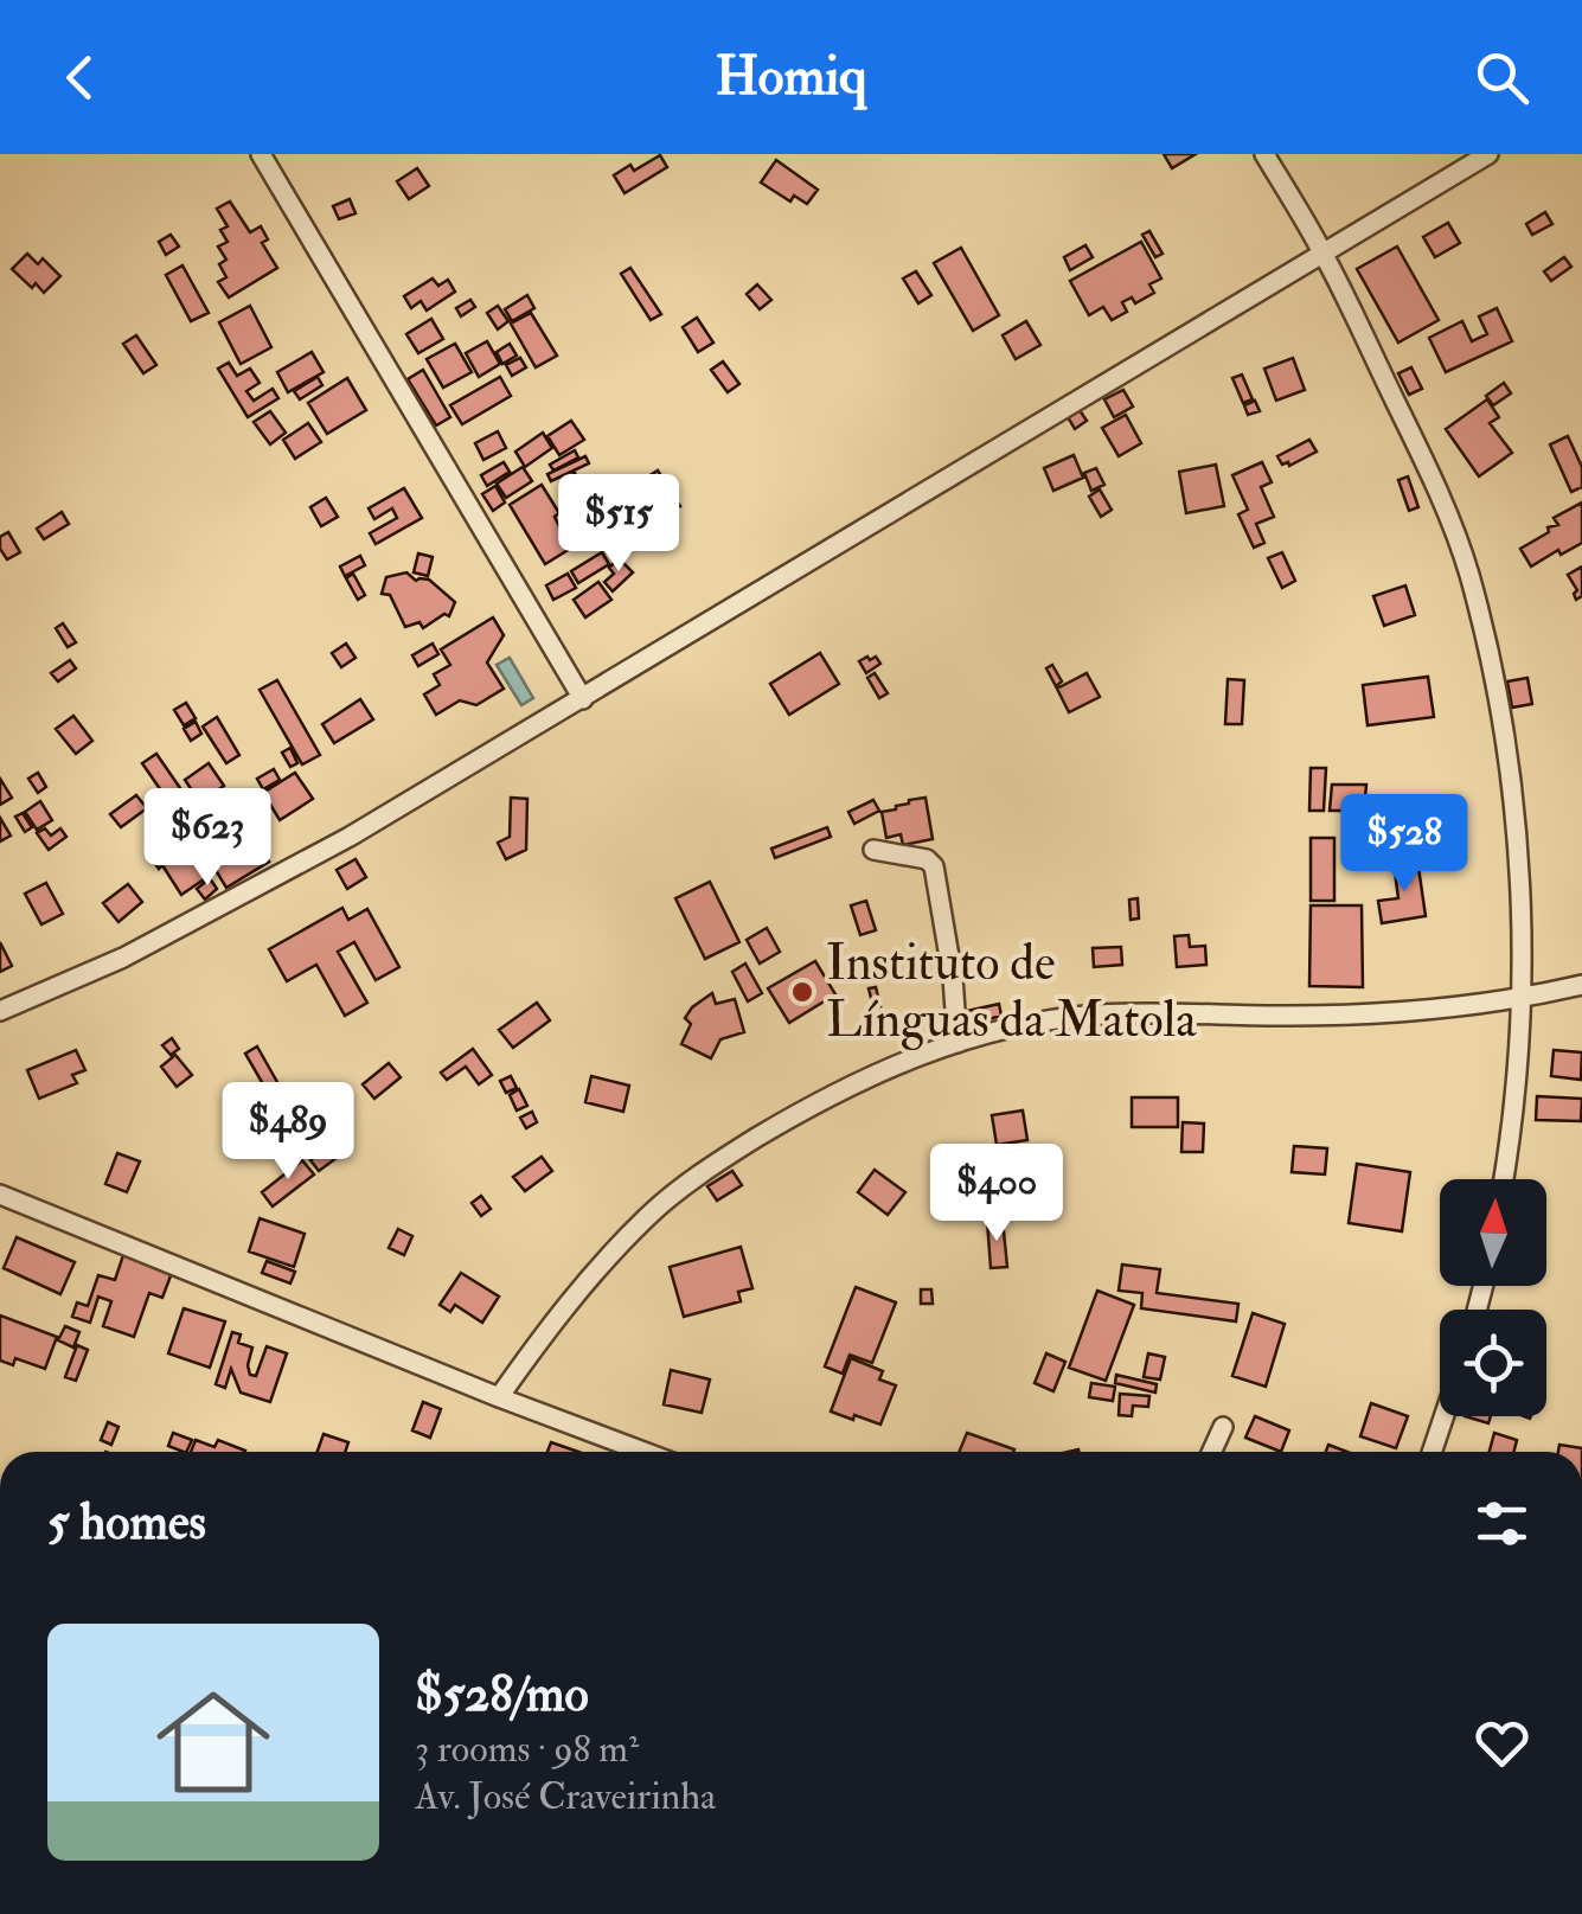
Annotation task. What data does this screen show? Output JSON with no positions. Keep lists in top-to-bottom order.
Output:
{
  "places": ["Instituto de Línguas da Matola"],
  "north": "top",
  "page": {
    "header": "Homiq",
    "price": [
      "$515",
      "$623",
      "$528",
      "$489",
      "$400"
    ],
    "heading": "5 homes",
    "list": [
      {
        "name": "$528/mo",
        "note": "3 rooms · 98 m² · Av. José Craveirinha"
      }
    ]
  }
}
